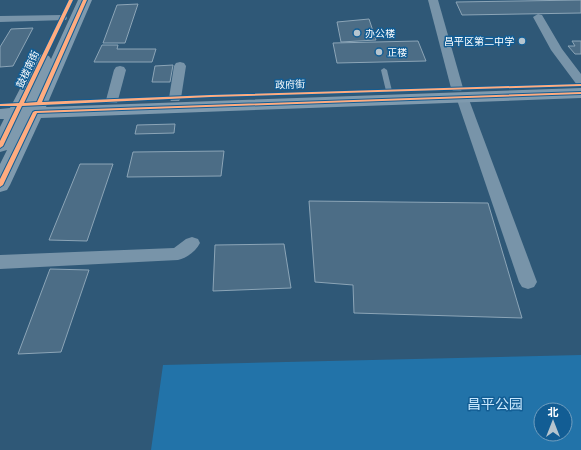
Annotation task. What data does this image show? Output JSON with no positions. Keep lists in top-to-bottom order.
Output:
{
  "streets": {
    "main road": ["鼓楼南街", "政府街"]
  },
  "crossings": [
    ["鼓楼南街", "政府街"]
  ],
  "parks": ["昌平公园"],
  "places": ["办公楼", "昌平区第二中学", "正楼"],
  "north": "top"
}
